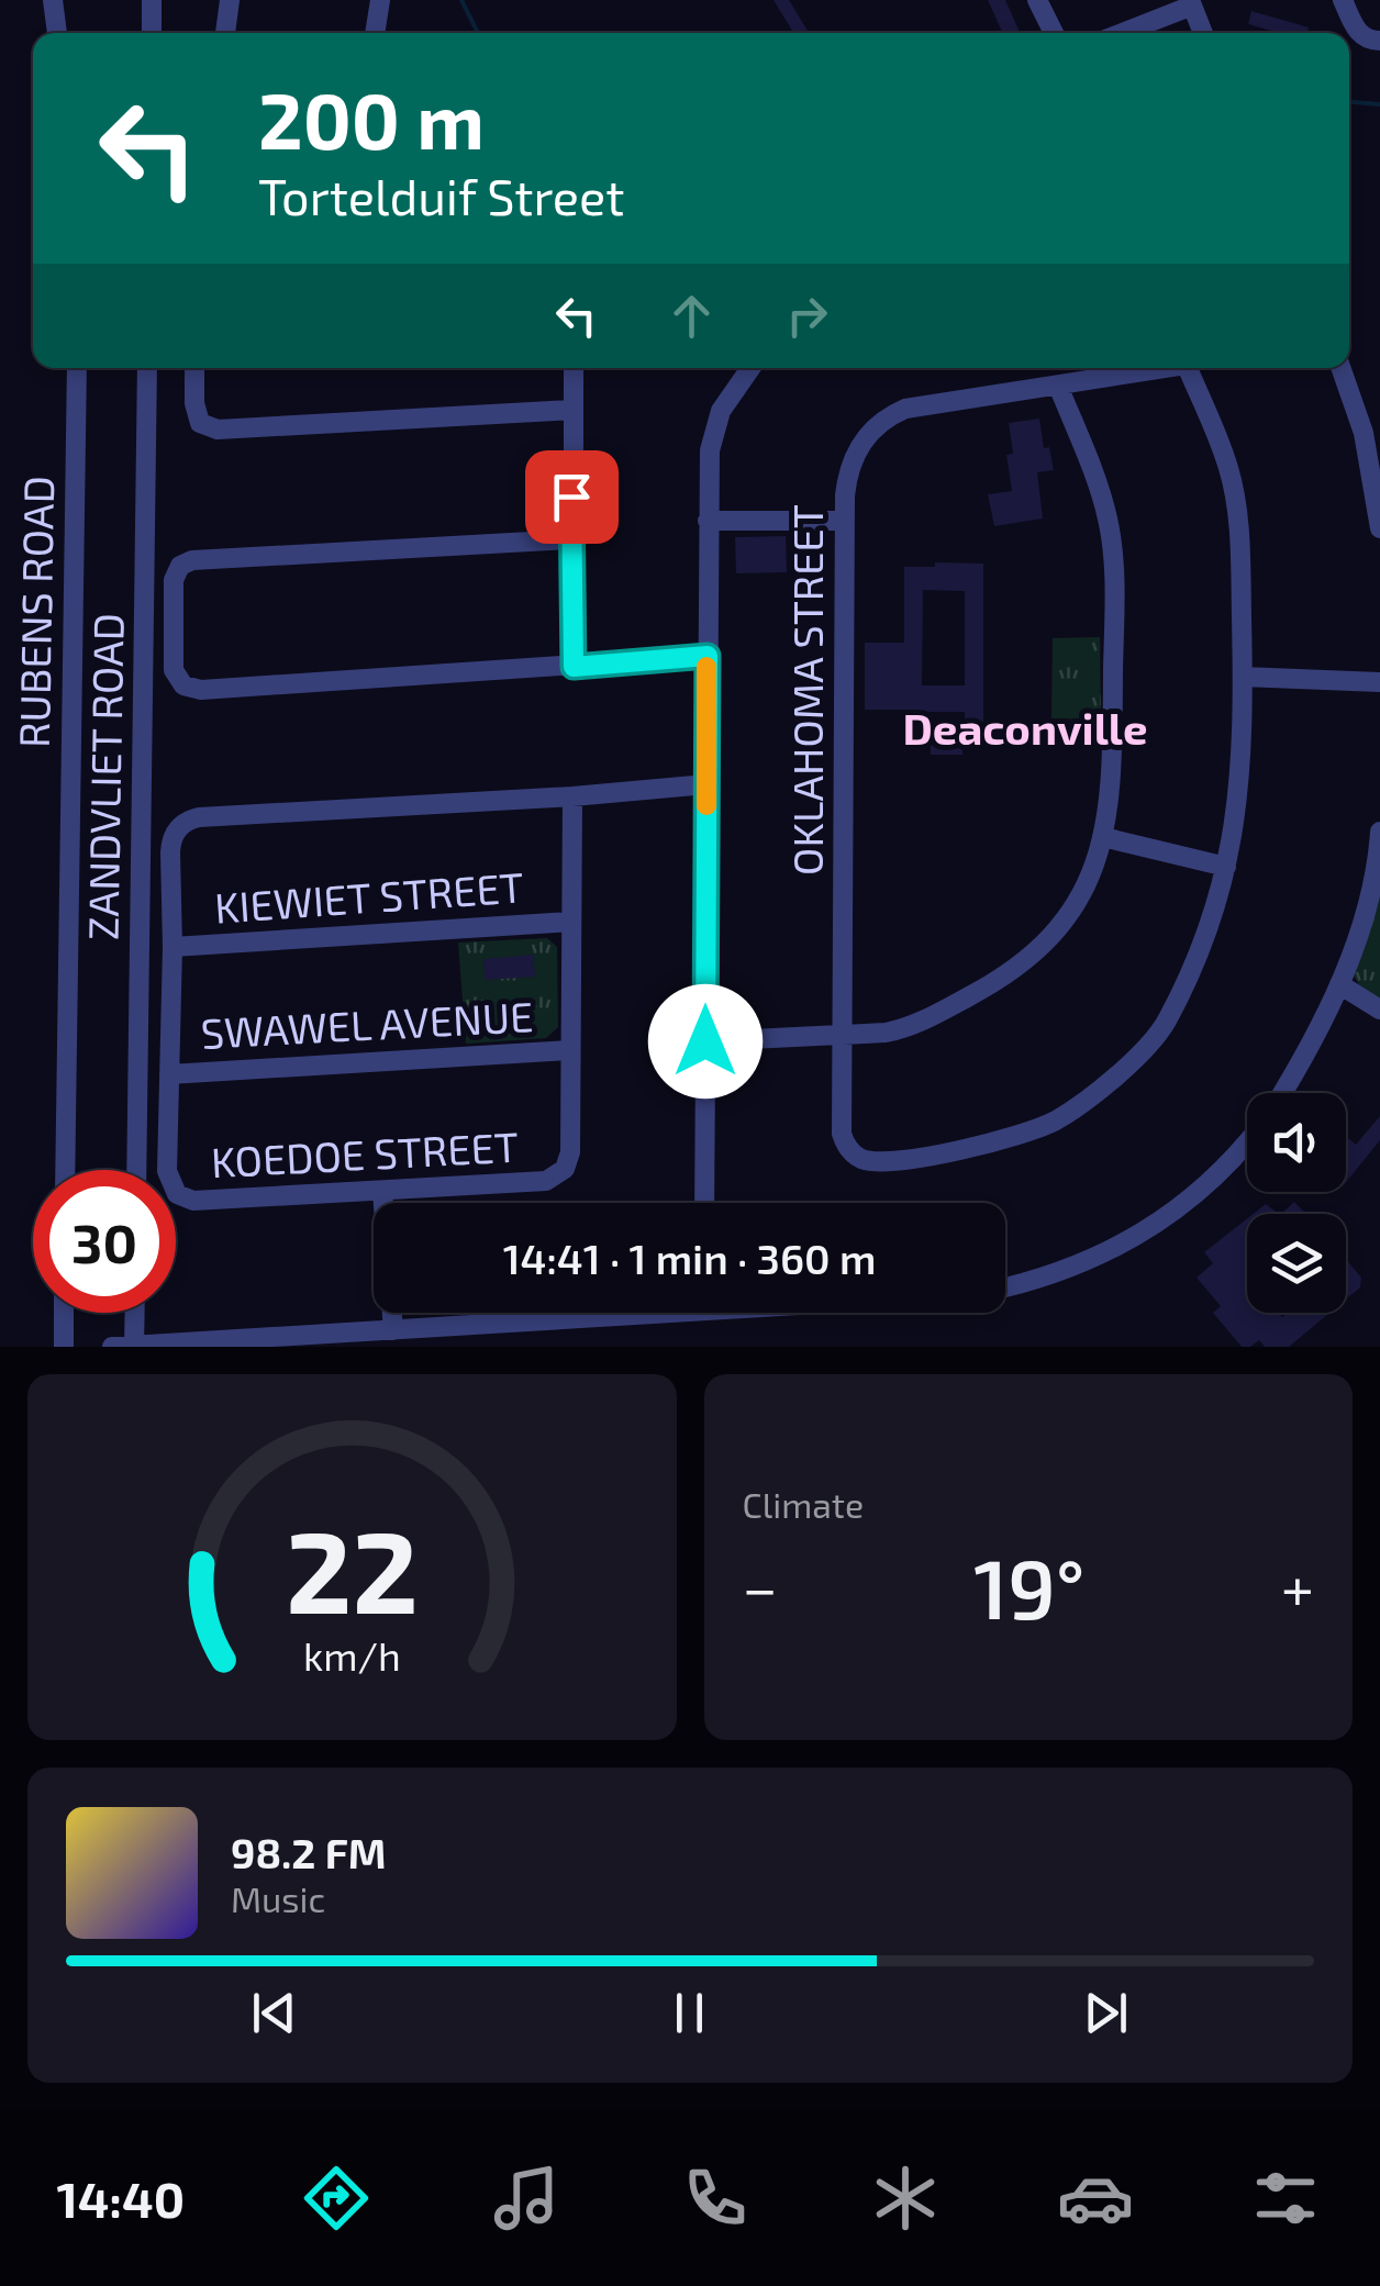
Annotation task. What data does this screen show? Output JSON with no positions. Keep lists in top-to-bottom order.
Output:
{
  "streets": {
    "street": [
      "RUBENS ROAD",
      "OKLAHOMA STREET",
      "ZANDVLIET ROAD",
      "KIEWIET STREET",
      "SWAWEL AVENUE",
      "KOEDOE STREET"
    ]
  },
  "crossings": [
    ["KIEWIET STREET", "KOEDOE STREET"],
    ["SWAWEL AVENUE", "KOEDOE STREET"]
  ],
  "districts": ["Deaconville"],
  "page": {
    "turn": ["200 m", "Tortelduif Street"],
    "limit": "30",
    "trip": "14:41 · 1 min · 360 m",
    "tile": "Climate",
    "heat": ["−", "19°", "+"],
    "song": ["98.2 FM", "Music"],
    "tabs": "14:40",
    "gauge": ["22", "km/h"]
  }
}
